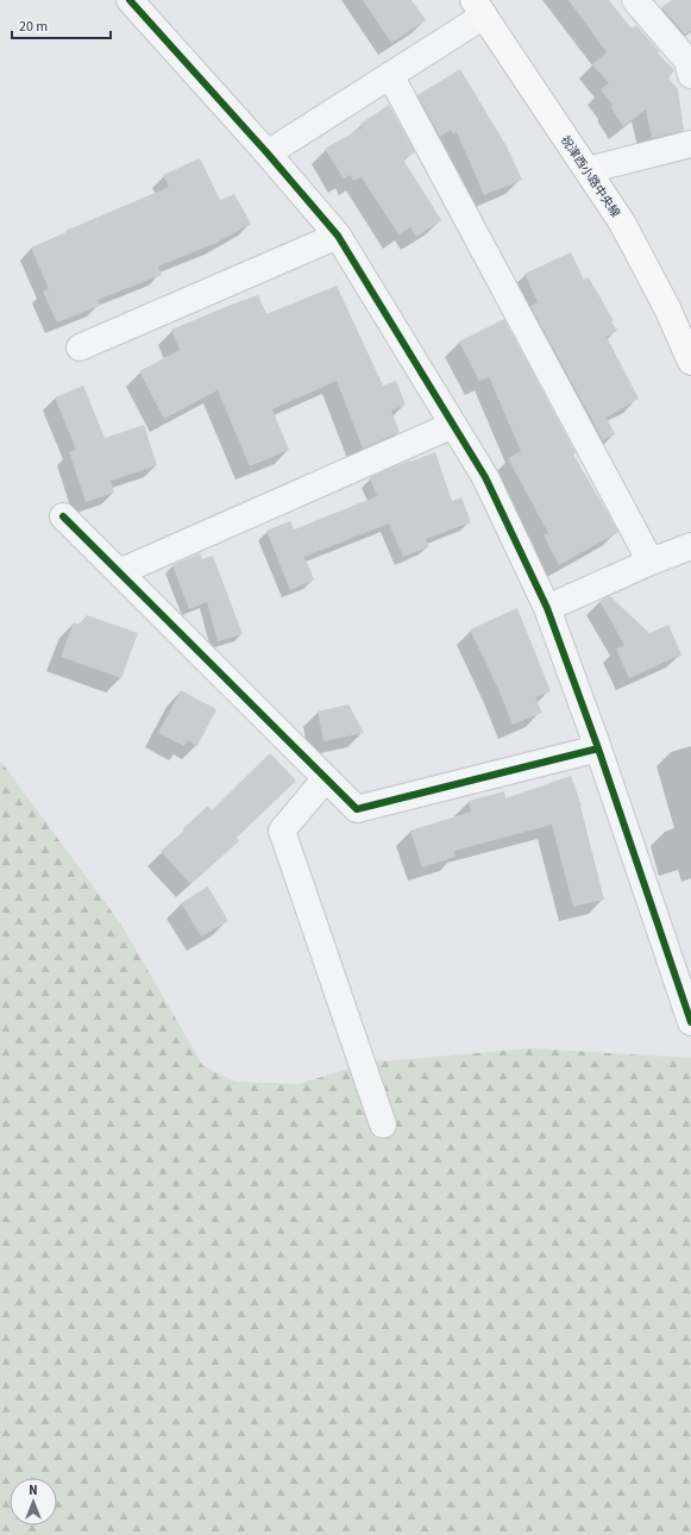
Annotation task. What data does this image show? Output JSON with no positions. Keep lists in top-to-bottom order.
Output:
{
  "streets": {
    "main road": ["祝津西小路中央線"]
  },
  "scale_bar": "20 m",
  "north": "top"
}
